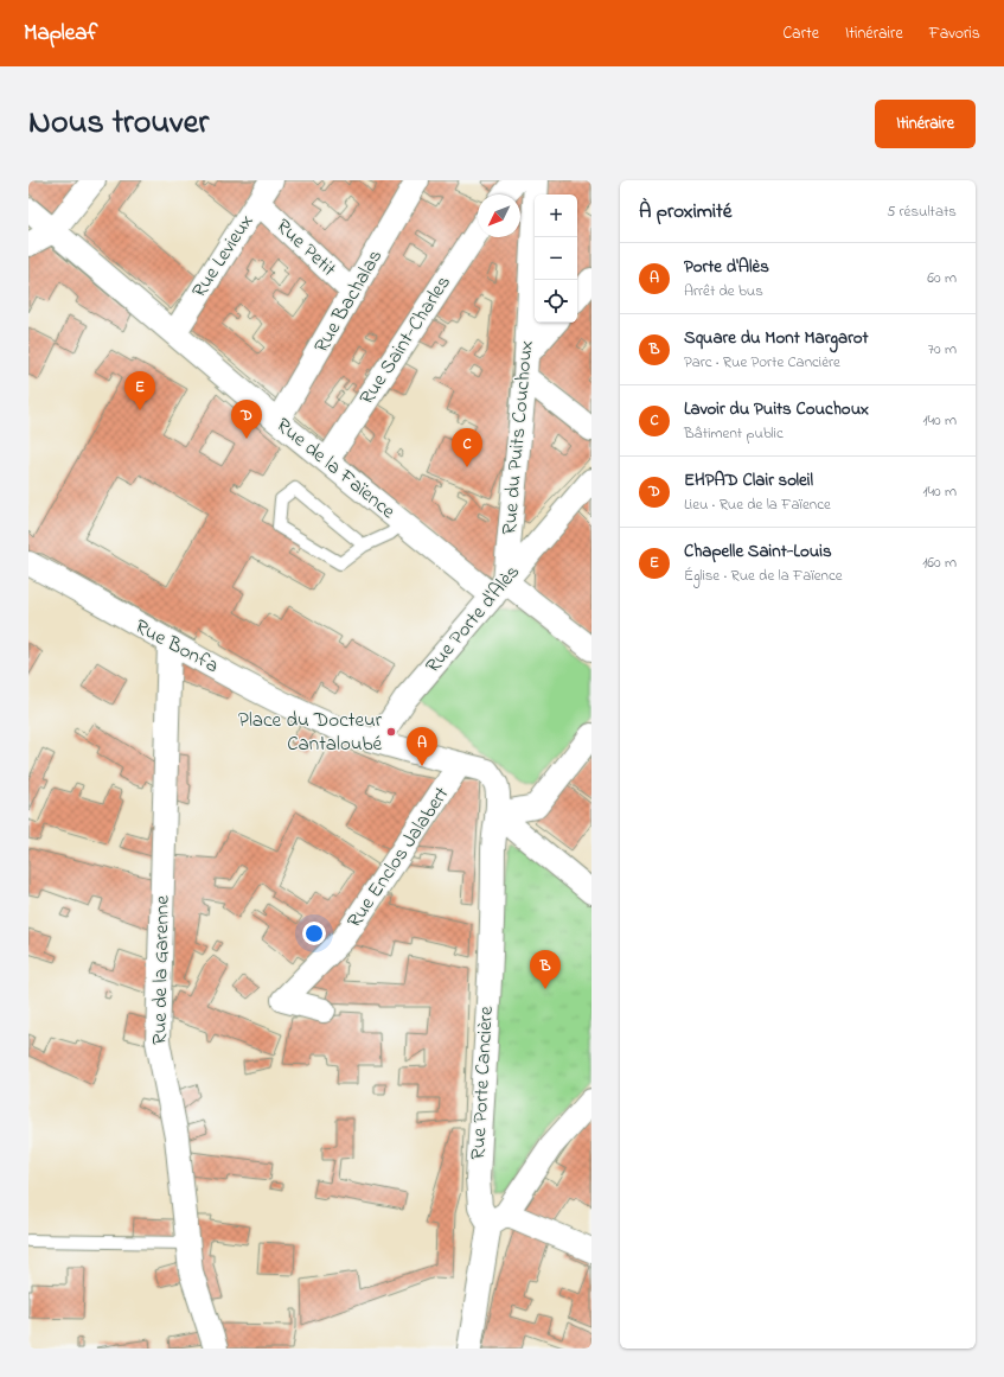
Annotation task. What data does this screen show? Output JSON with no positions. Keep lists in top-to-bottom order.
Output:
{
  "streets": {
    "street": [
      "Rue Petit",
      "Rue Levieux",
      "Rue Bachalas",
      "Rue Saint-Charles",
      "Rue du Puits Couchoux",
      "Rue de la Faïence",
      "Rue Porte d'Alès",
      "Rue Bonfa",
      "Rue Enclos Jalabert",
      "Rue de la Garenne",
      "Rue Porte Cancière"
    ]
  },
  "crossings": [
    ["Rue Petit", "Rue Levieux"],
    ["Rue Petit", "Rue Bachalas"],
    ["Rue Levieux", "Rue de la Faïence"],
    ["Rue Bachalas", "Rue de la Faïence"],
    ["Rue Saint-Charles", "Rue de la Faïence"],
    ["Rue du Puits Couchoux", "Rue de la Faïence"],
    ["Rue du Puits Couchoux", "Rue Porte d'Alès"],
    ["Rue de la Faïence", "Rue Porte d'Alès"],
    ["Rue Porte d'Alès", "Rue Bonfa"],
    ["Rue Bonfa", "Rue de la Garenne"]
  ],
  "places": ["Place du Docteur Cantaloubé"],
  "north": "bottom left",
  "page": {
    "header": "Mapleaf",
    "nav": ["Carte", "Itinéraire", "Favoris"],
    "title": "Nous trouver",
    "buttons": "Itinéraire",
    "heading": ["À proximité", "5 résultats"],
    "map_buttons": ["+", "−"],
    "list": [
      {
        "mark": "A",
        "name": "Porte d'Alès",
        "note": "Arrêt de bus",
        "value": "60 m"
      },
      {
        "mark": "B",
        "name": "Square du Mont Margarot",
        "note": "Parc · Rue Porte Cancière",
        "value": "70 m"
      },
      {
        "mark": "C",
        "name": "Lavoir du Puits Couchoux",
        "note": "Bâtiment public",
        "value": "140 m"
      },
      {
        "mark": "D",
        "name": "EHPAD Clair soleil",
        "note": "Lieu · Rue de la Faïence",
        "value": "140 m"
      },
      {
        "mark": "E",
        "name": "Chapelle Saint-Louis",
        "note": "Église · Rue de la Faïence",
        "value": "160 m"
      }
    ],
    "pins": [
      "E",
      "D",
      "C",
      "A",
      "B"
    ]
  }
}
